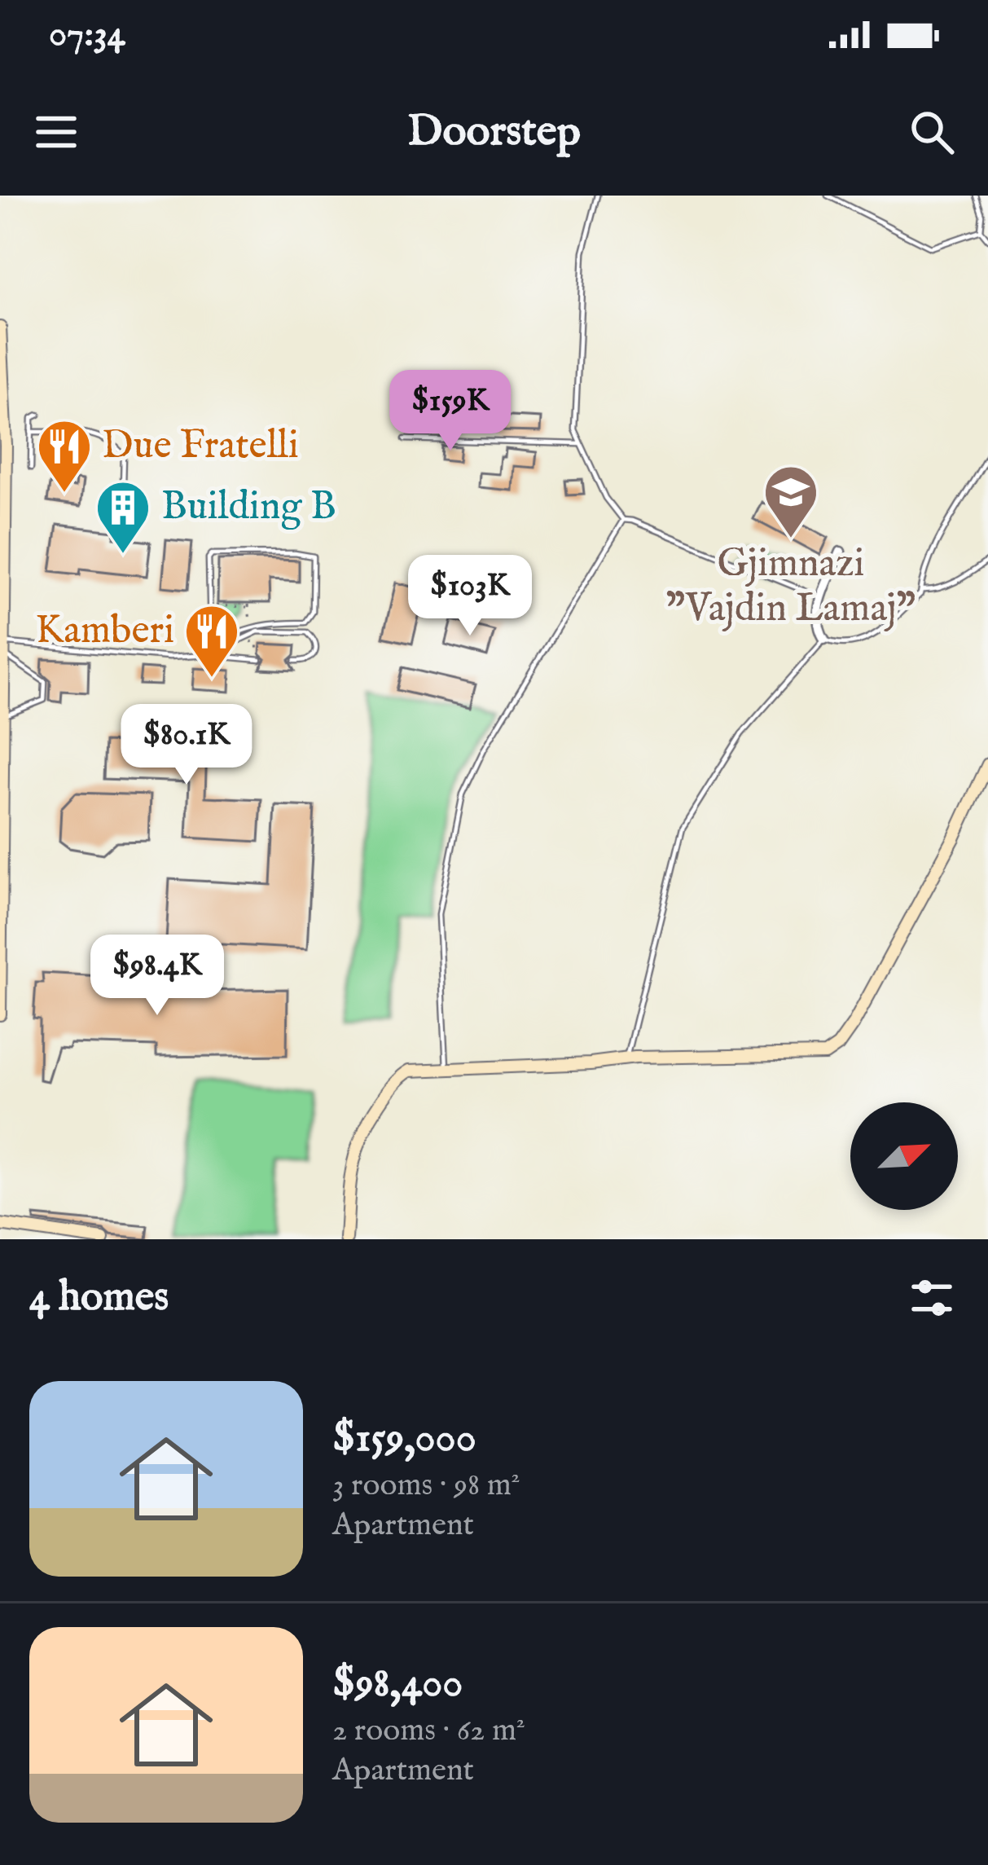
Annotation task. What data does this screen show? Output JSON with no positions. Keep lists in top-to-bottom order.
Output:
{
  "places": {
    "restaurant": ["Due Fratelli", "Kamberi"],
    "school or university": ["Gjimnazi \"Vajdin Lamaj\""],
    "building": ["Building B"]
  },
  "north": "top right",
  "page": {
    "status": "07:34",
    "header": "Doorstep",
    "price": [
      "$159K",
      "$103K",
      "$80.1K",
      "$98.4K"
    ],
    "heading": "4 homes",
    "list": [
      {
        "name": "$159,000",
        "note": "3 rooms · 98 m² · Apartment"
      },
      {
        "name": "$98,400",
        "note": "2 rooms · 62 m² · Apartment"
      }
    ]
  }
}
